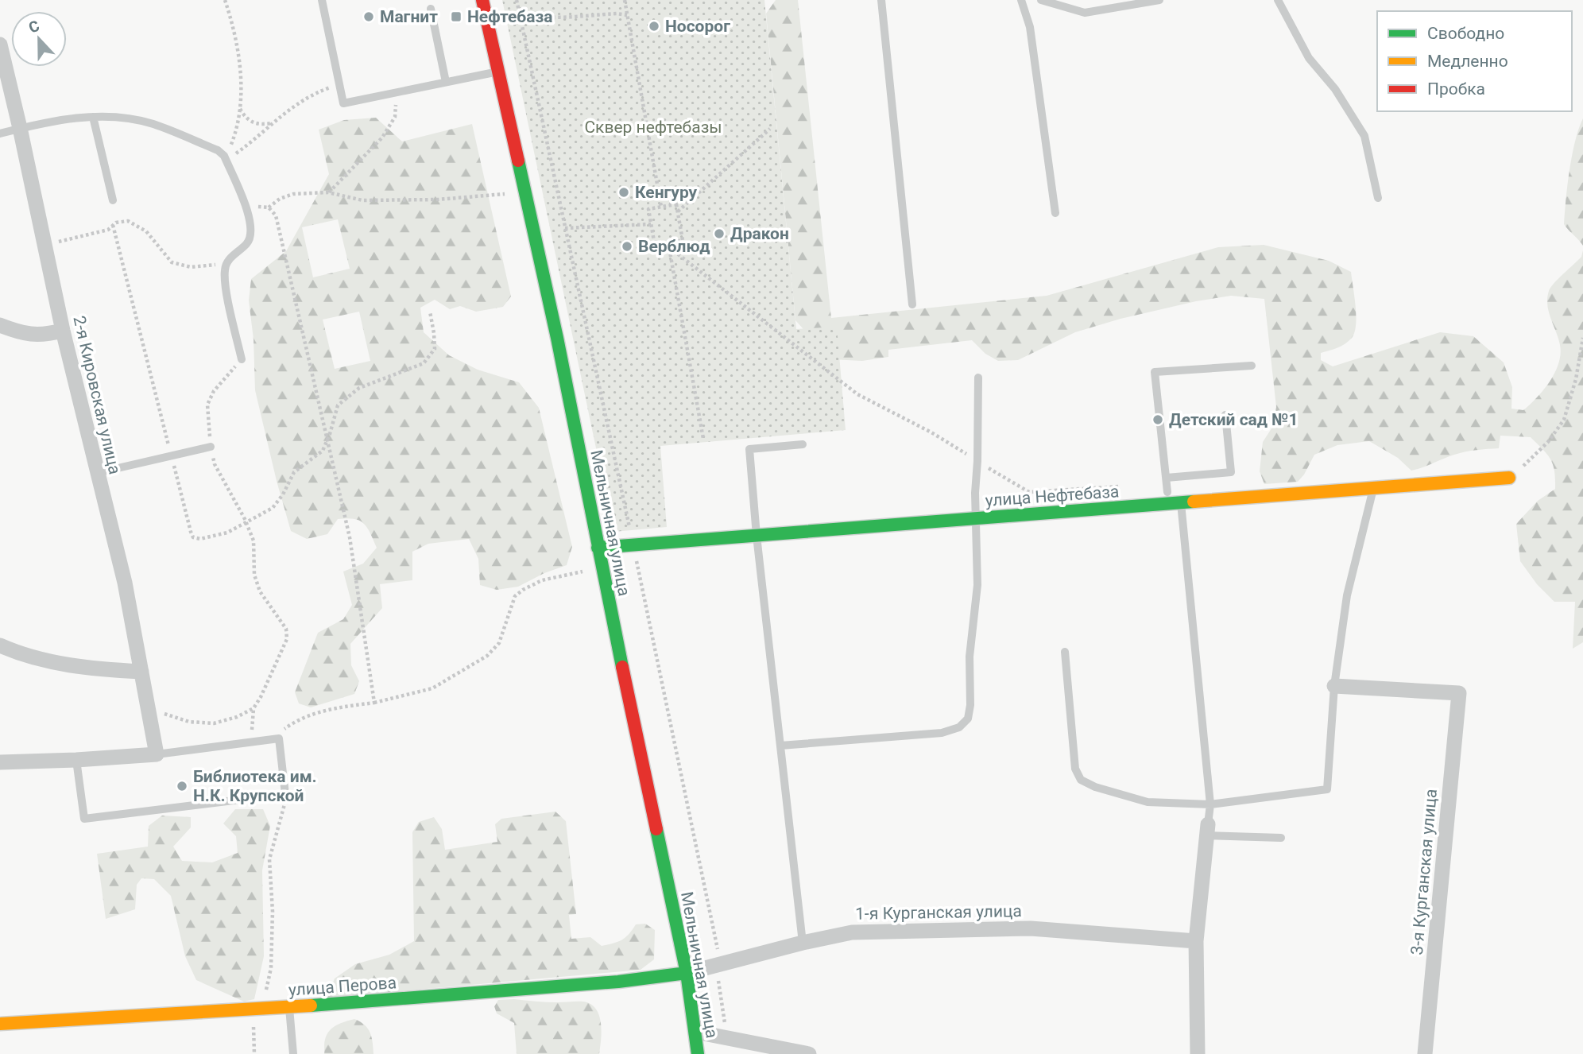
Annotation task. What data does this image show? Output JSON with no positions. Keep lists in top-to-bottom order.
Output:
{
  "streets": {
    "street": [
      "2-я Кировская улица",
      "улица Нефтебаза",
      "Мельничная улица",
      "3-я Курганская улица",
      "1-я Курганская улица",
      "улица Перова"
    ]
  },
  "crossings": [
    ["улица Нефтебаза", "Мельничная улица"],
    ["Мельничная улица", "1-я Курганская улица"],
    ["Мельничная улица", "улица Перова"],
    ["1-я Курганская улица", "улица Перова"]
  ],
  "parks": ["Сквер нефтебазы"],
  "places": {
    "other": [
      "Магнит",
      "Носорог",
      "Кенгуру",
      "Дракон",
      "Верблюд",
      "Детский сад №1",
      "Библиотека им. Н.К. Крупской"
    ],
    "transit": ["Нефтебаза"]
  },
  "legend": ["Свободно", "Медленно", "Пробка"],
  "north": "top"
}
